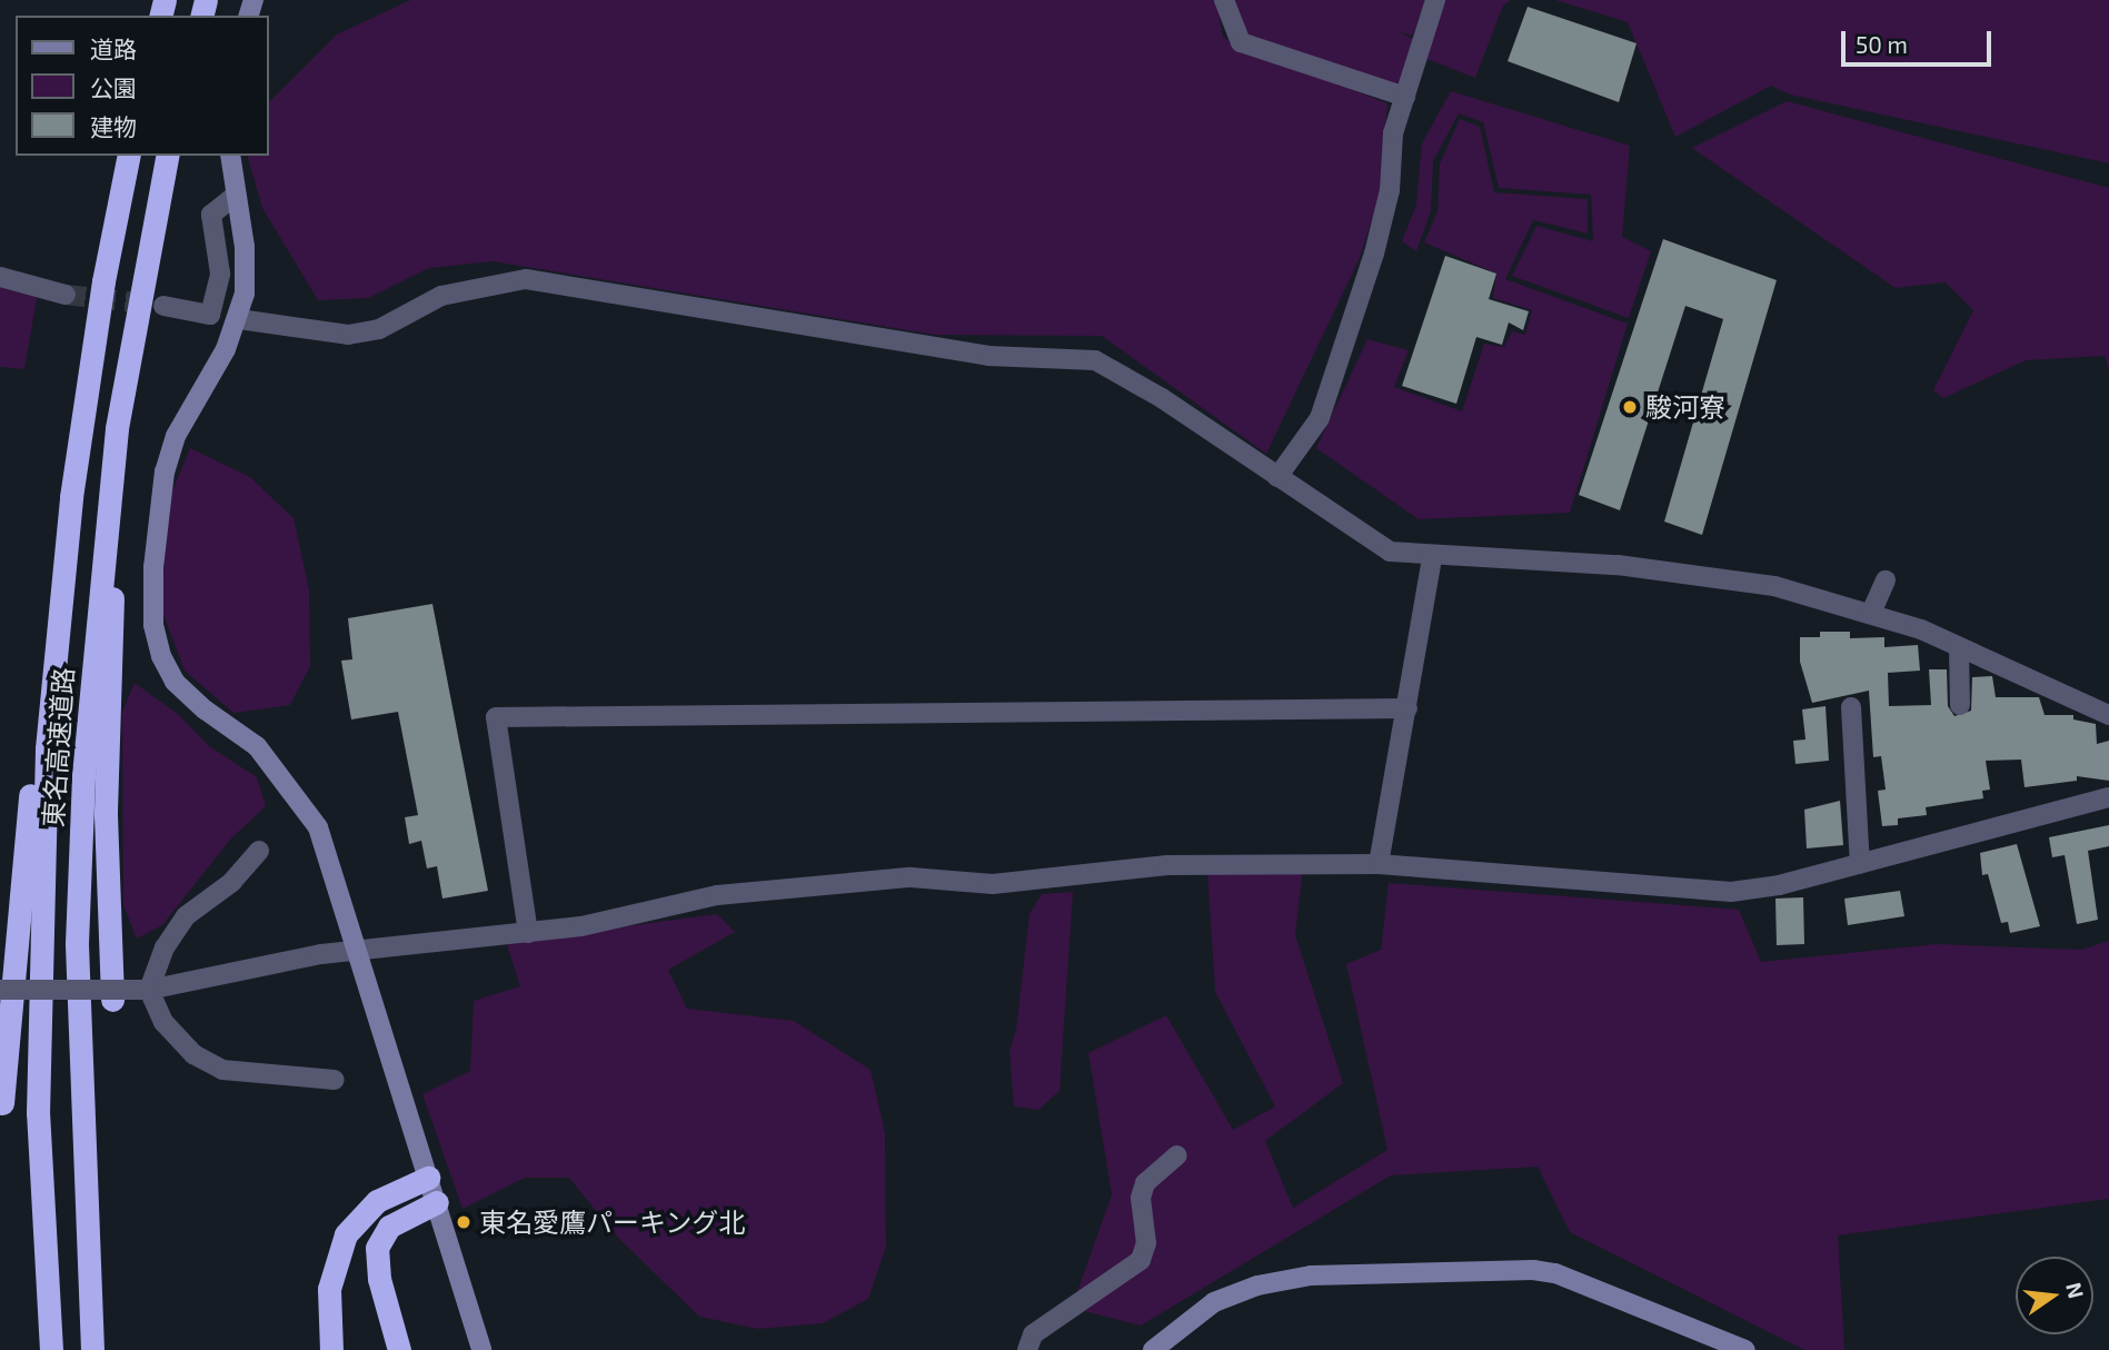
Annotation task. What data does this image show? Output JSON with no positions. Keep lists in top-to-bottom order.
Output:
{
  "streets": {
    "highway": ["東名高速道路"]
  },
  "places": ["駿河寮", "東名愛鷹パーキング北"],
  "legend": ["道路", "公園", "建物"],
  "scale_bar": "50 m",
  "north": "right"
}
